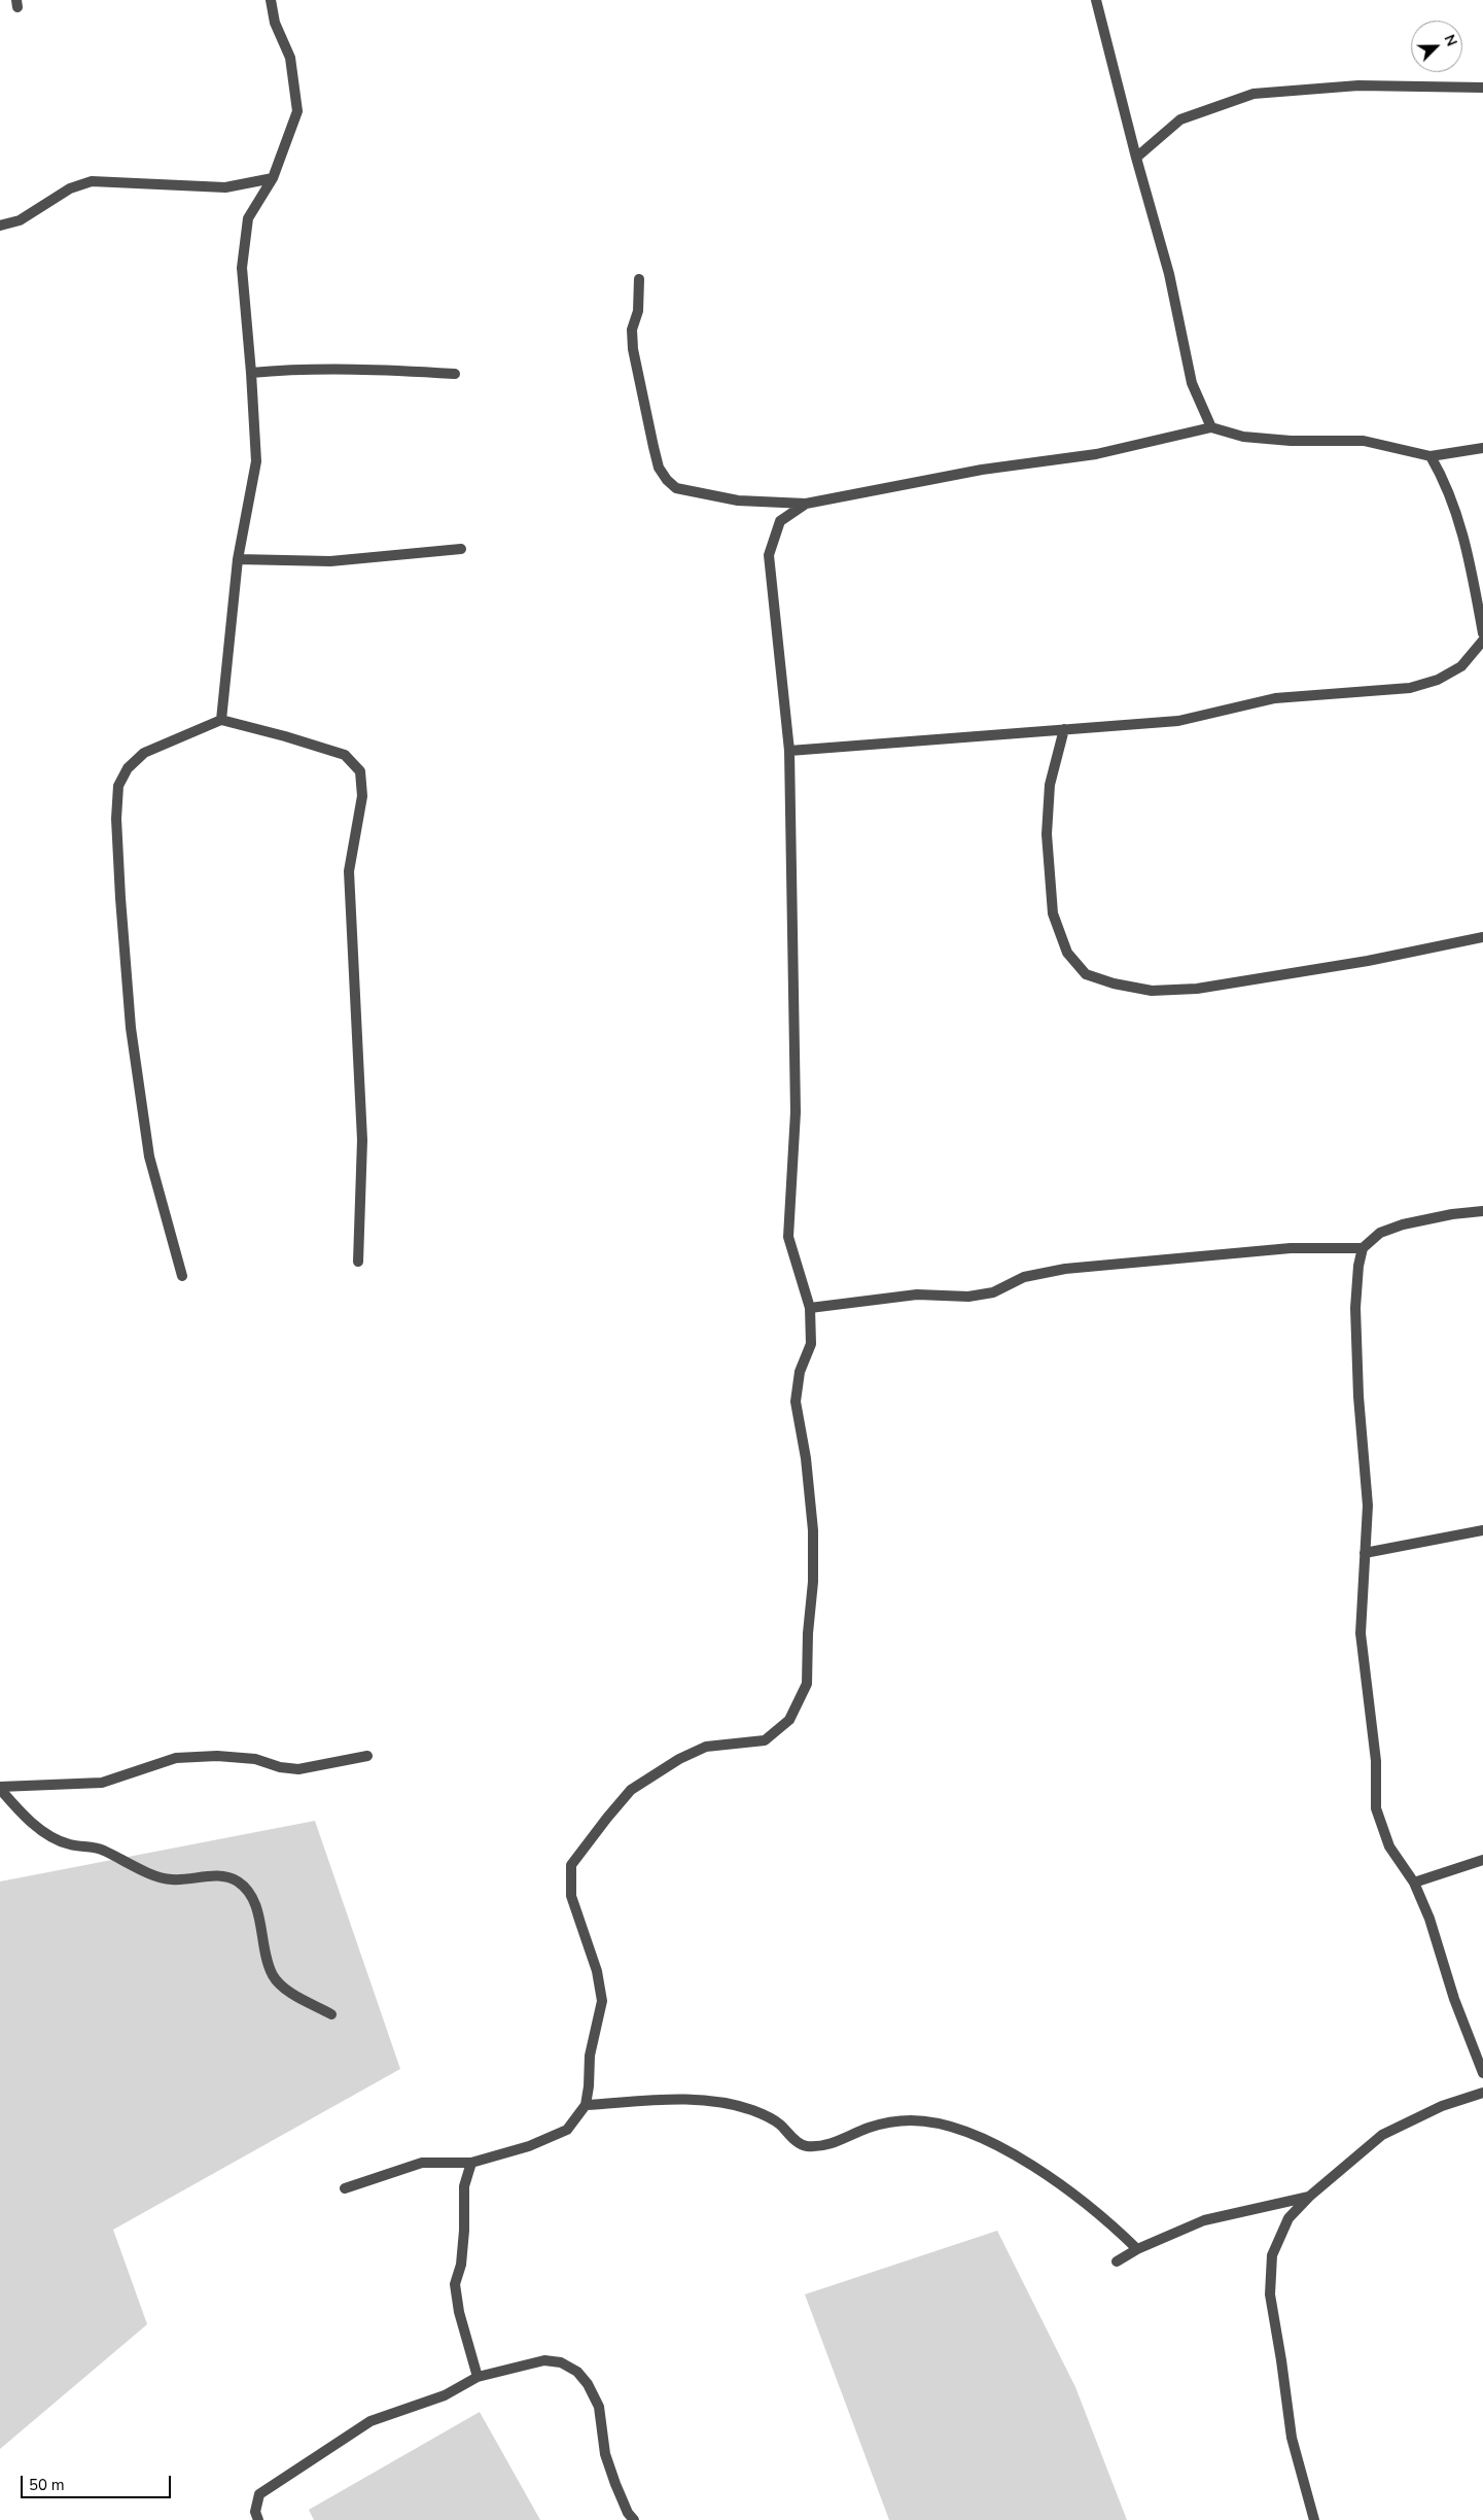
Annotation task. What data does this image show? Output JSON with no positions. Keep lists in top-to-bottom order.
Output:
{
  "scale_bar": "50 m",
  "north": "top right"
}
